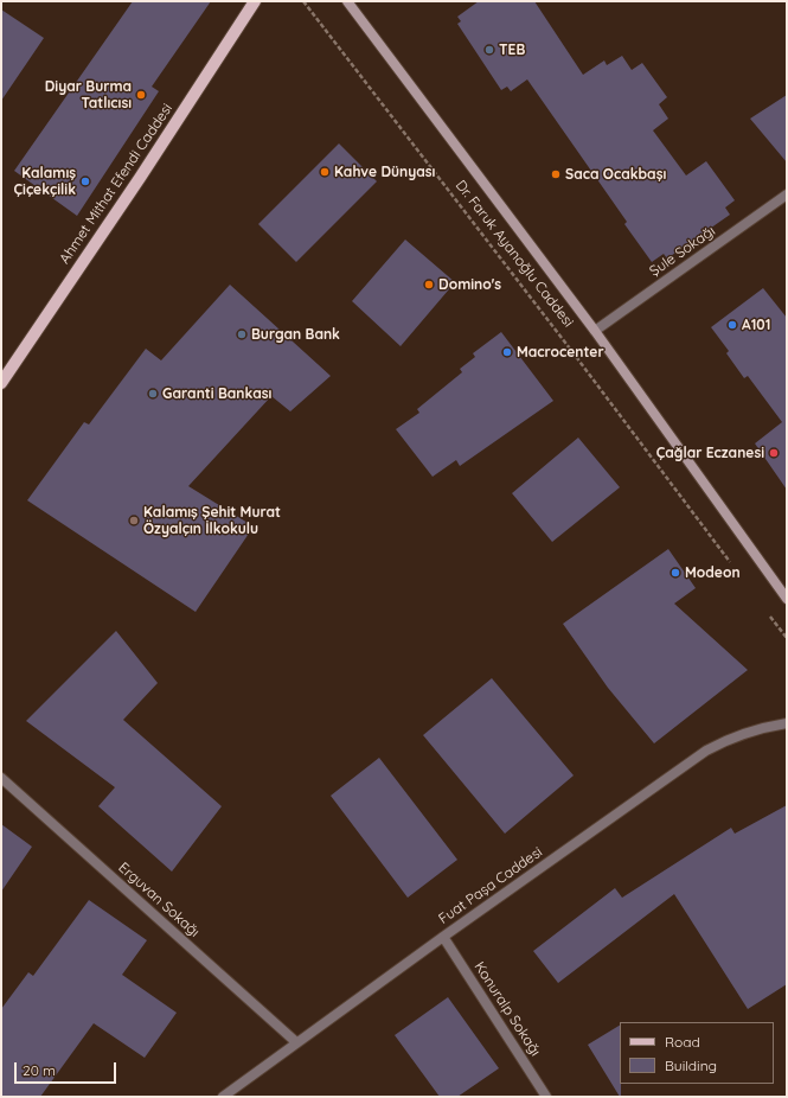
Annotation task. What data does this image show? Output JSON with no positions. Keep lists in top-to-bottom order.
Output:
{
  "streets": {
    "main road": ["Ahmet Mithat Efendi Caddesi"],
    "street": [
      "Şule Sokağı",
      "Dr. Faruk Ayanoğlu Caddesi",
      "Fuat Paşa Caddesi",
      "Erguvan Sokağı",
      "Konuralp Sokağı"
    ]
  },
  "crossings": [
    ["Şule Sokağı", "Dr. Faruk Ayanoğlu Caddesi"],
    ["Fuat Paşa Caddesi", "Erguvan Sokağı"],
    ["Fuat Paşa Caddesi", "Konuralp Sokağı"]
  ],
  "places": [
    "TEB",
    "Diyar Burma Tatlıcısı",
    "Kahve Dünyası",
    "Saca Ocakbaşı",
    "Kalamış Çiçekçilik",
    "Domino's",
    "A101",
    "Burgan Bank",
    "Macrocenter",
    "Garanti Bankası",
    "Çağlar Eczanesi",
    "Kalamış Şehit Murat Özyalçın İlkokulu",
    "Modeon"
  ],
  "legend": ["Road", "Building"],
  "scale_bar": "20 m"
}
